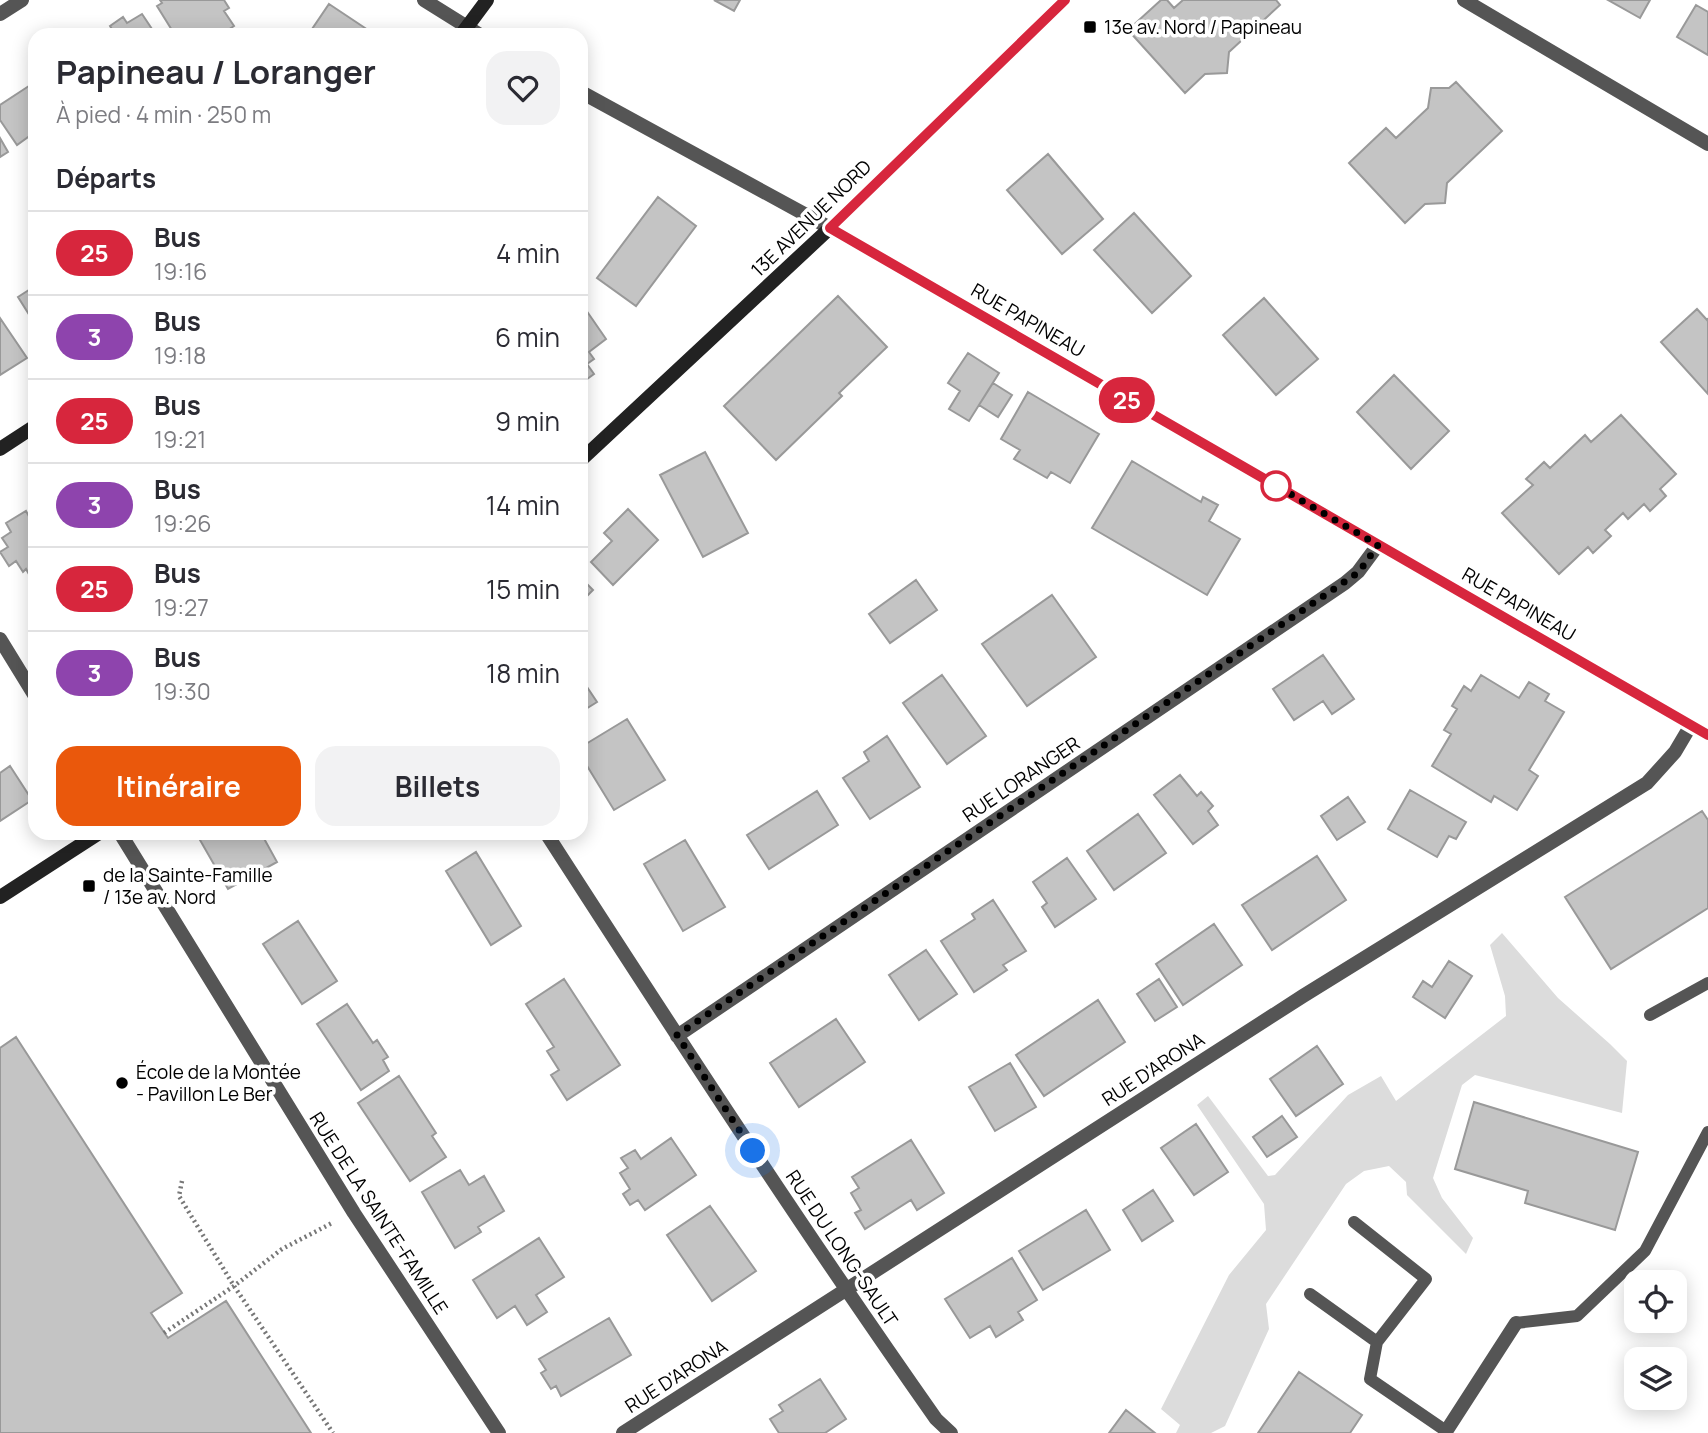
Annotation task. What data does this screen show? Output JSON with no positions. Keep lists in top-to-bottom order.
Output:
{
  "streets": {
    "main road": ["13E AVENUE NORD"],
    "street": [
      "RUE PAPINEAU",
      "RUE LORANGER",
      "RUE D'ARONA",
      "RUE DE LA SAINTE-FAMILLE",
      "RUE DU LONG-SAULT"
    ]
  },
  "crossings": [
    ["13E AVENUE NORD", "RUE PAPINEAU"],
    ["RUE PAPINEAU", "RUE LORANGER"],
    ["RUE PAPINEAU", "RUE D'ARONA"],
    ["RUE LORANGER", "RUE DU LONG-SAULT"],
    ["RUE D'ARONA", "RUE DU LONG-SAULT"]
  ],
  "places": {
    "transit": ["13e av. Nord / Papineau", "de la Sainte-Famille / 13e av. Nord"],
    "other": ["École de la Montée - Pavillon Le Ber"]
  },
  "lines": ["bus line 25"],
  "page": {
    "on_map": "25",
    "heading": [
      ["Papineau / Loranger", "À pied · 4 min · 250 m"],
      "Départs"
    ],
    "list": [
      {
        "mark": "25",
        "name": "Bus",
        "note": "19:16",
        "value": "4 min"
      },
      {
        "mark": "3",
        "name": "Bus",
        "note": "19:18",
        "value": "6 min"
      },
      {
        "mark": "25",
        "name": "Bus",
        "note": "19:21",
        "value": "9 min"
      },
      {
        "mark": "3",
        "name": "Bus",
        "note": "19:26",
        "value": "14 min"
      },
      {
        "mark": "25",
        "name": "Bus",
        "note": "19:27",
        "value": "15 min"
      },
      {
        "mark": "3",
        "name": "Bus",
        "note": "19:30",
        "value": "18 min"
      }
    ],
    "buttons": ["Itinéraire", "Billets"]
  }
}
